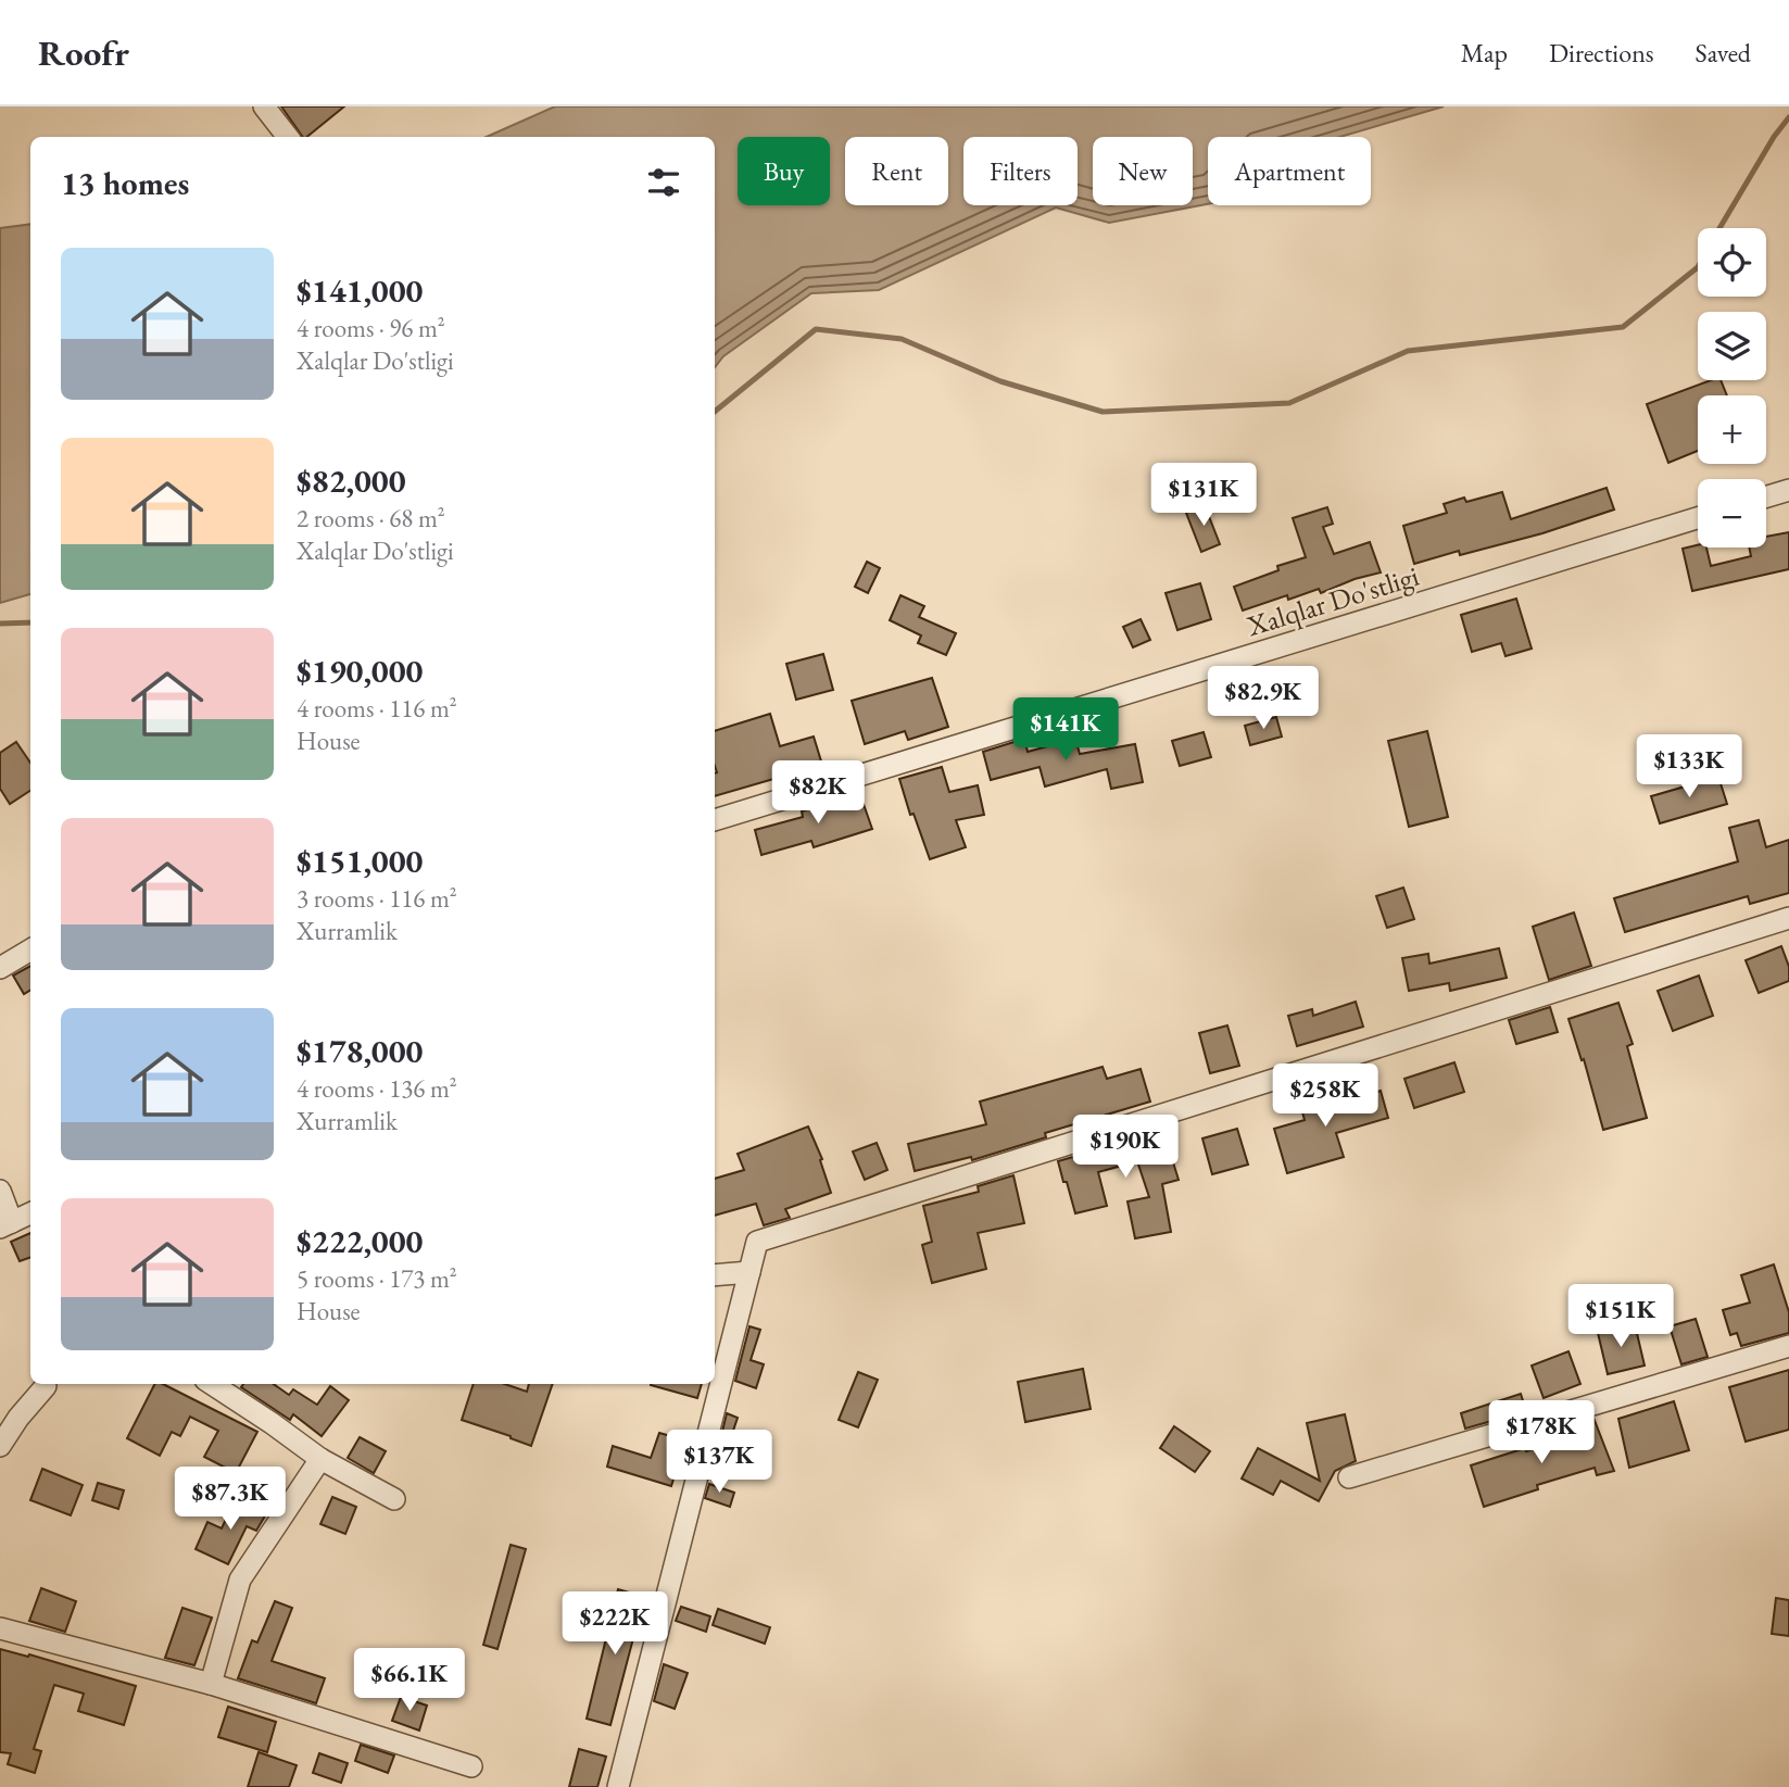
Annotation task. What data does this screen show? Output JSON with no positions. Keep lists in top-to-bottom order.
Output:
{
  "streets": {
    "street": ["Xalqlar Do'stligi"]
  },
  "page": {
    "header": "Roofr",
    "nav": ["Map", "Directions", "Saved"],
    "chip": [
      "Buy",
      "Rent",
      "Filters",
      "New",
      "Apartment"
    ],
    "heading": "13 homes",
    "map_buttons": ["+", "−"],
    "list": [
      {
        "name": "$141,000",
        "note": "4 rooms · 96 m² · Xalqlar Do'stligi"
      },
      {
        "name": "$82,000",
        "note": "2 rooms · 68 m² · Xalqlar Do'stligi"
      },
      {
        "name": "$190,000",
        "note": "4 rooms · 116 m² · House"
      },
      {
        "name": "$151,000",
        "note": "3 rooms · 116 m² · Xurramlik"
      },
      {
        "name": "$178,000",
        "note": "4 rooms · 136 m² · Xurramlik"
      },
      {
        "name": "$222,000",
        "note": "5 rooms · 173 m² · House"
      }
    ],
    "price": [
      "$131K",
      "$82.9K",
      "$141K",
      "$133K",
      "$82K",
      "$258K",
      "$190K",
      "$151K",
      "$178K",
      "$137K",
      "$87.3K",
      "$222K",
      "$66.1K"
    ]
  }
}
